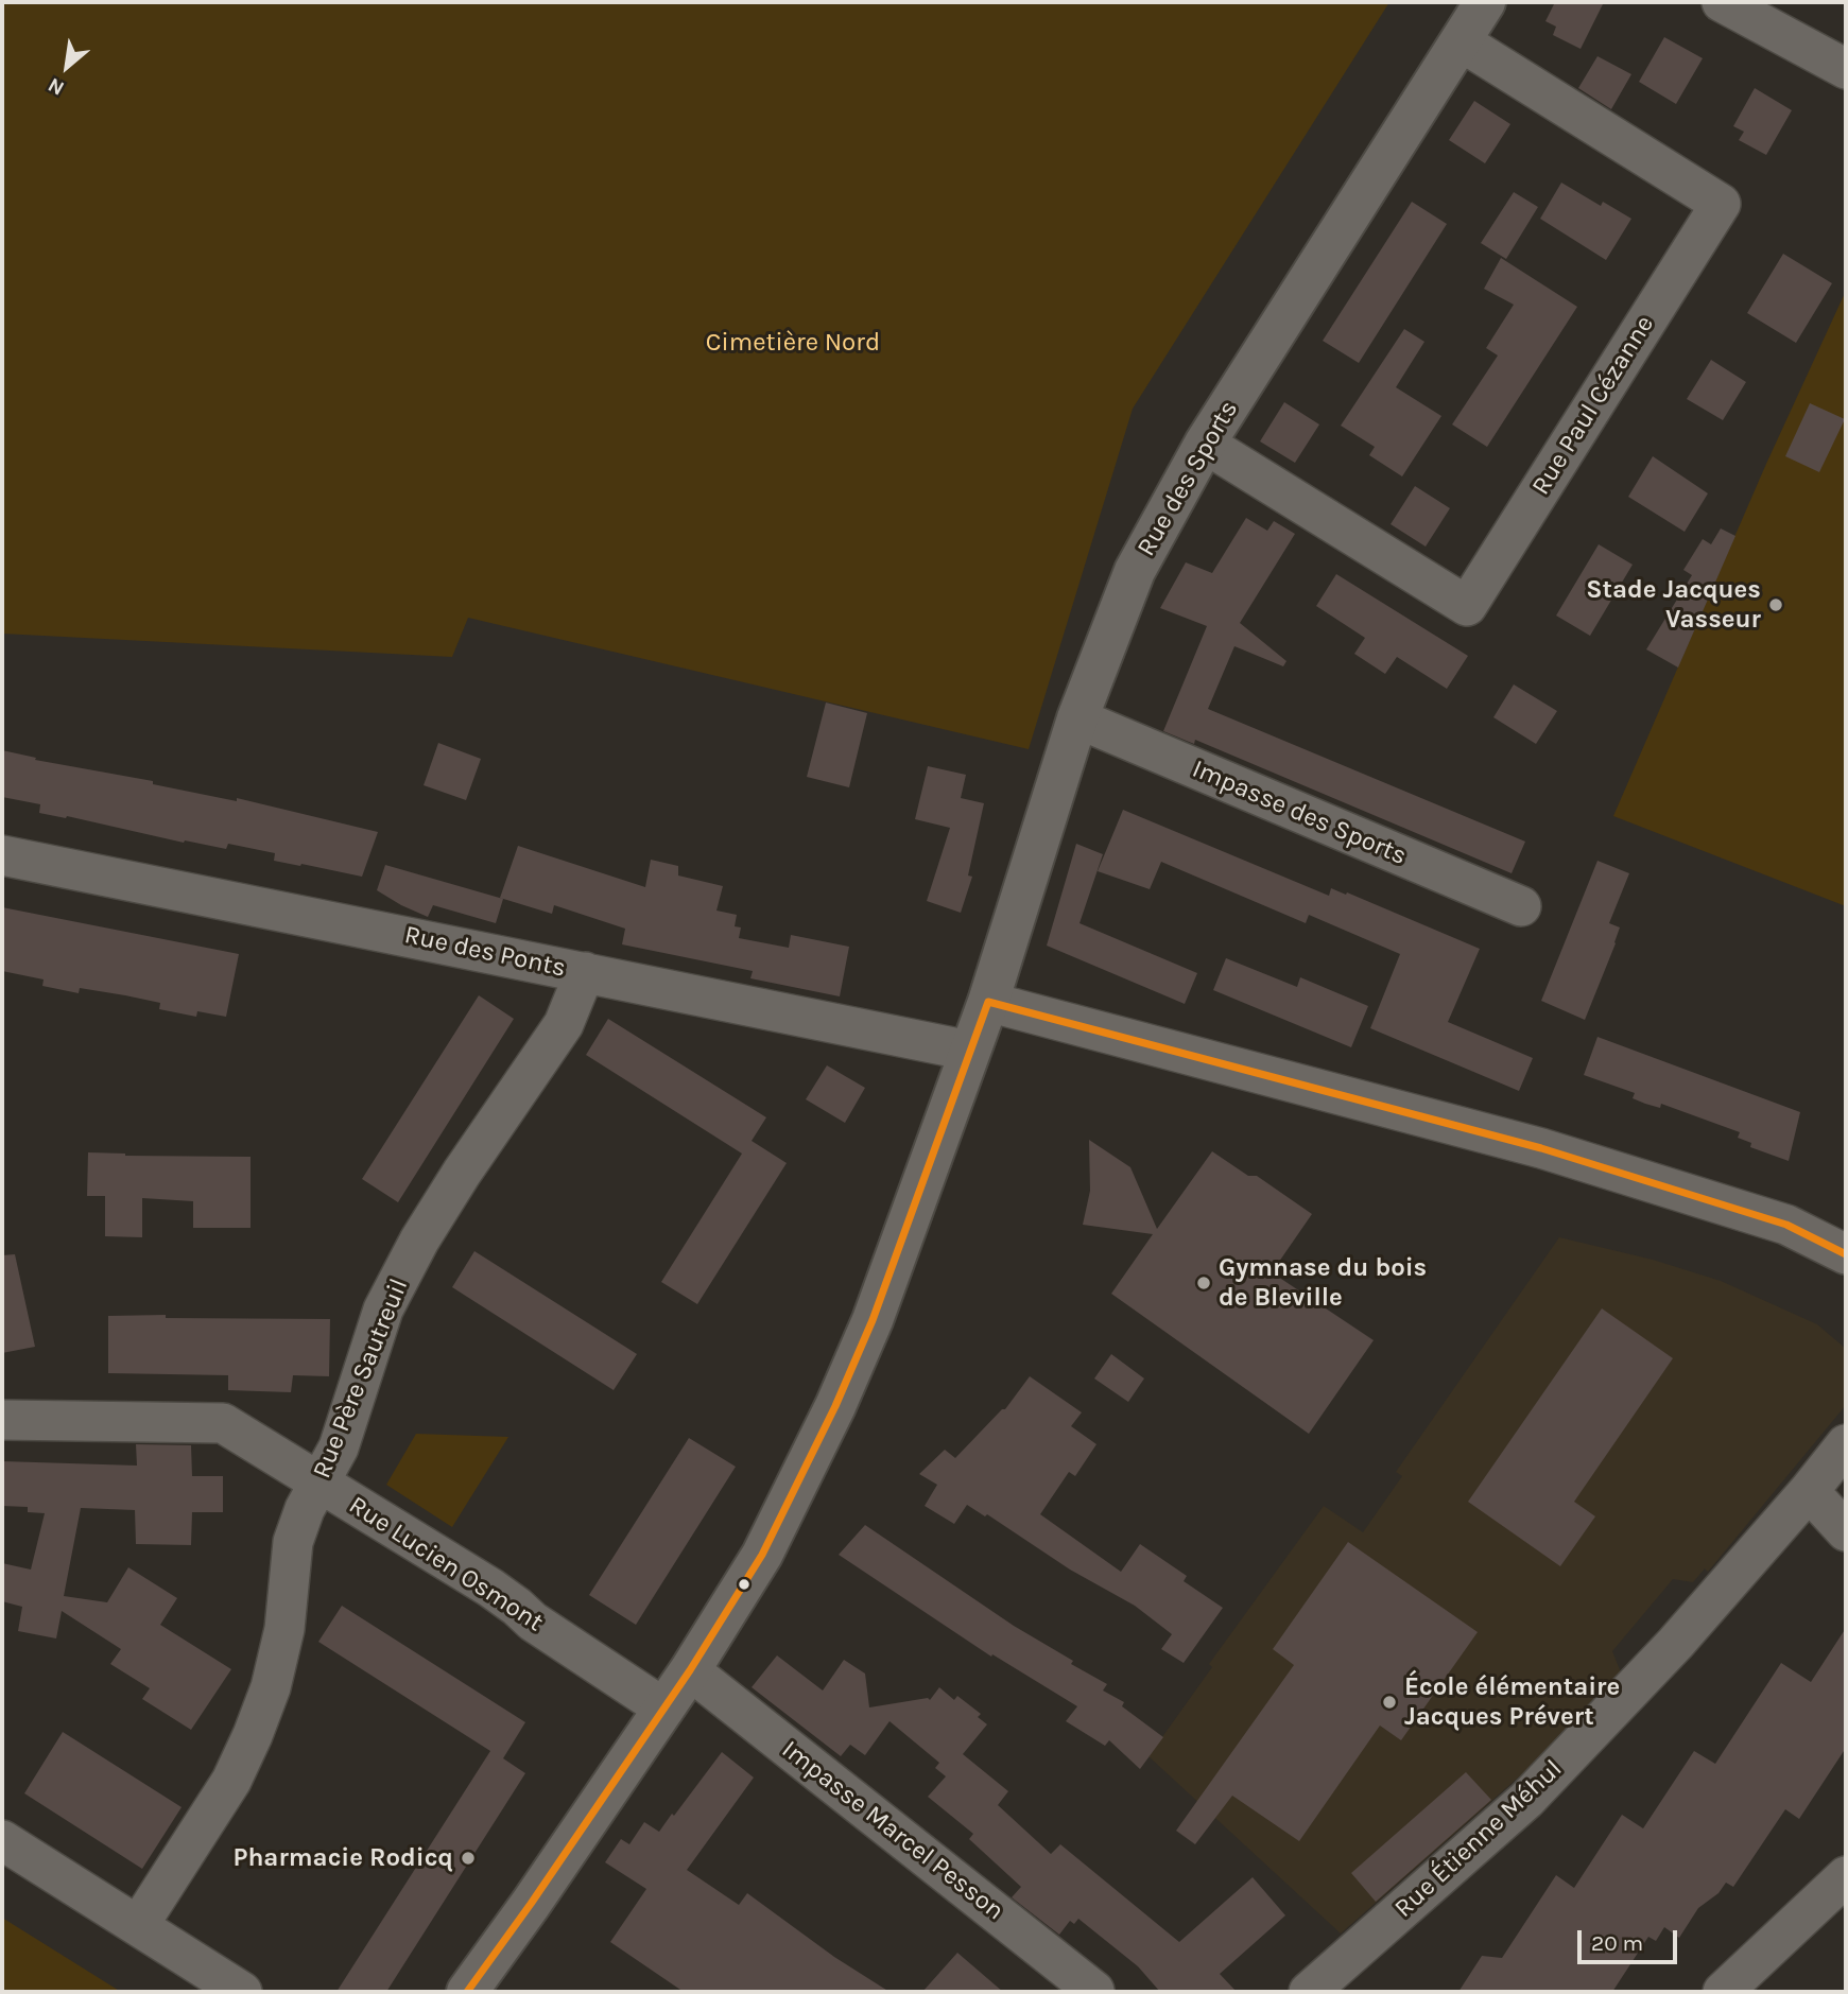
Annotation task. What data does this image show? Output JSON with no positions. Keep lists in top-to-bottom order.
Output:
{
  "streets": {
    "street": [
      "Rue Paul Cézanne",
      "Rue des Sports",
      "Impasse des Sports",
      "Rue des Ponts",
      "Rue Père Sautreuil",
      "Rue Lucien Osmont",
      "Impasse Marcel Pesson",
      "Rue Étienne Méhul"
    ]
  },
  "crossings": [
    ["Rue Paul Cézanne", "Rue des Sports"],
    ["Rue des Sports", "Impasse des Sports"],
    ["Rue des Sports", "Rue des Ponts"],
    ["Rue des Sports", "Rue Lucien Osmont"],
    ["Rue des Sports", "Impasse Marcel Pesson"],
    ["Rue des Ponts", "Rue Père Sautreuil"],
    ["Rue Père Sautreuil", "Rue Lucien Osmont"]
  ],
  "parks": ["Cimetière Nord"],
  "places": [
    "Stade Jacques Vasseur",
    "Gymnase du bois de Bleville",
    "École élémentaire Jacques Prévert",
    "Pharmacie Rodicq"
  ],
  "scale_bar": "20 m",
  "north": "bottom left"
}
